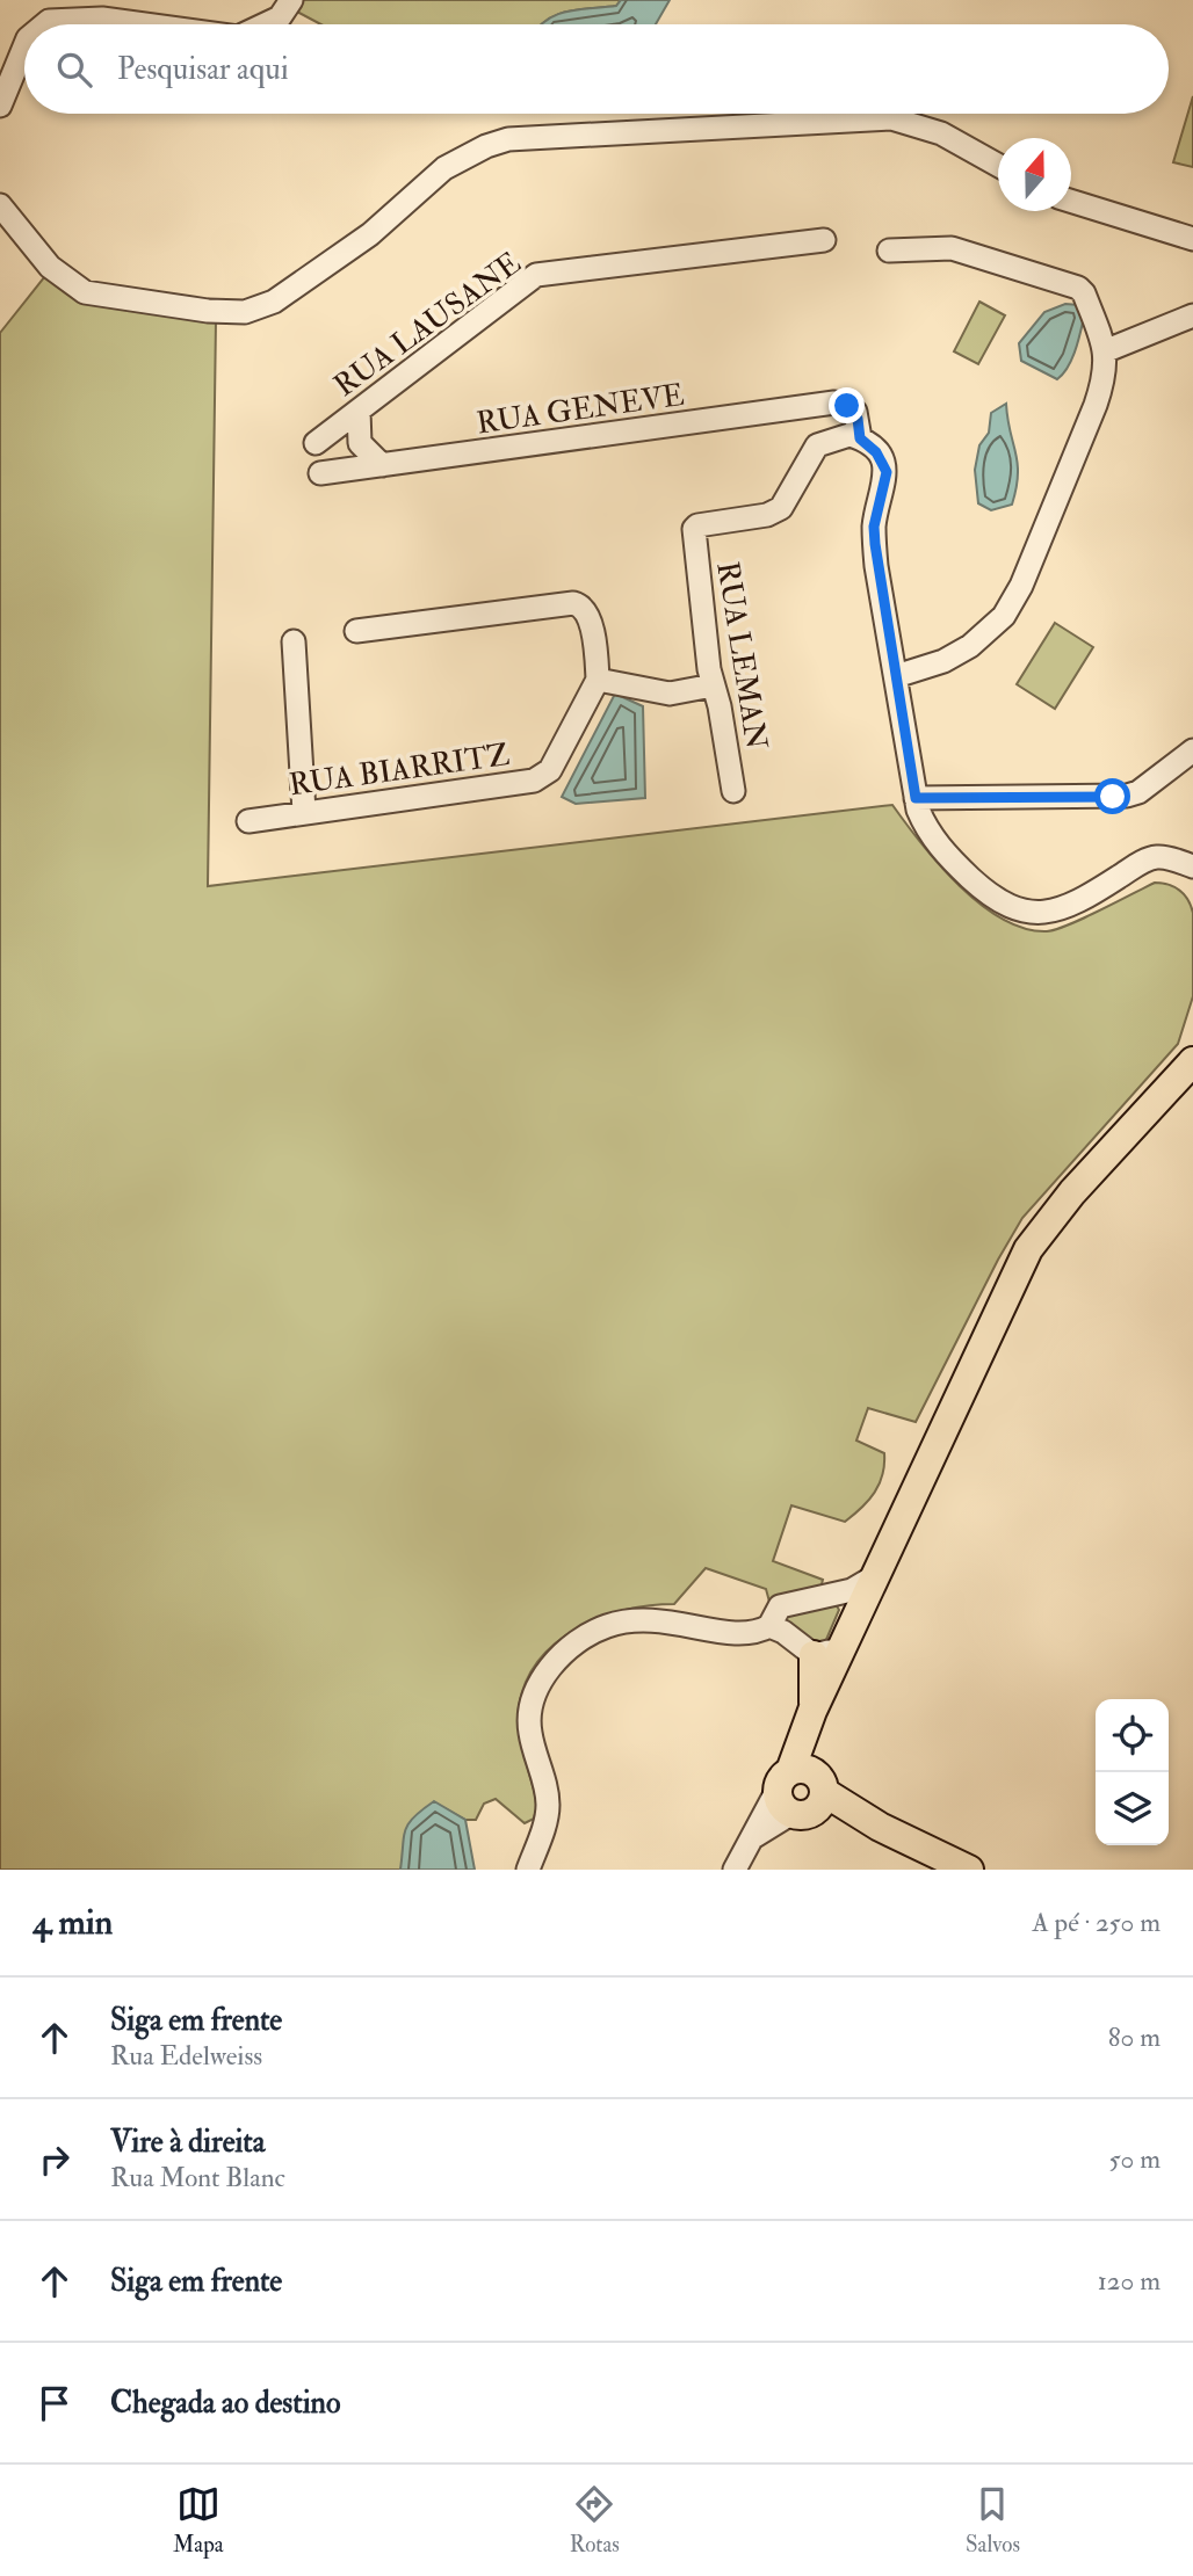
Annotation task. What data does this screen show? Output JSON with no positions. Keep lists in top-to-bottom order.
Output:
{
  "streets": {
    "street": [
      "RUA LAUSANE",
      "RUA GENEVE",
      "RUA LEMAN",
      "RUA BIARRITZ"
    ]
  },
  "crossings": [
    ["RUA GENEVE", "RUA LEMAN"]
  ],
  "north": "top",
  "page": {
    "search": "Pesquisar aqui",
    "heading": ["4 min", "A pé · 250 m"],
    "list": [
      ["Siga em frente", "Rua Edelweiss", "80 m"],
      ["Vire à direita", "Rua Mont Blanc", "50 m"],
      ["Siga em frente", "120 m"],
      "Chegada ao destino"
    ],
    "nav": ["Mapa", "Rotas", "Salvos"]
  }
}
